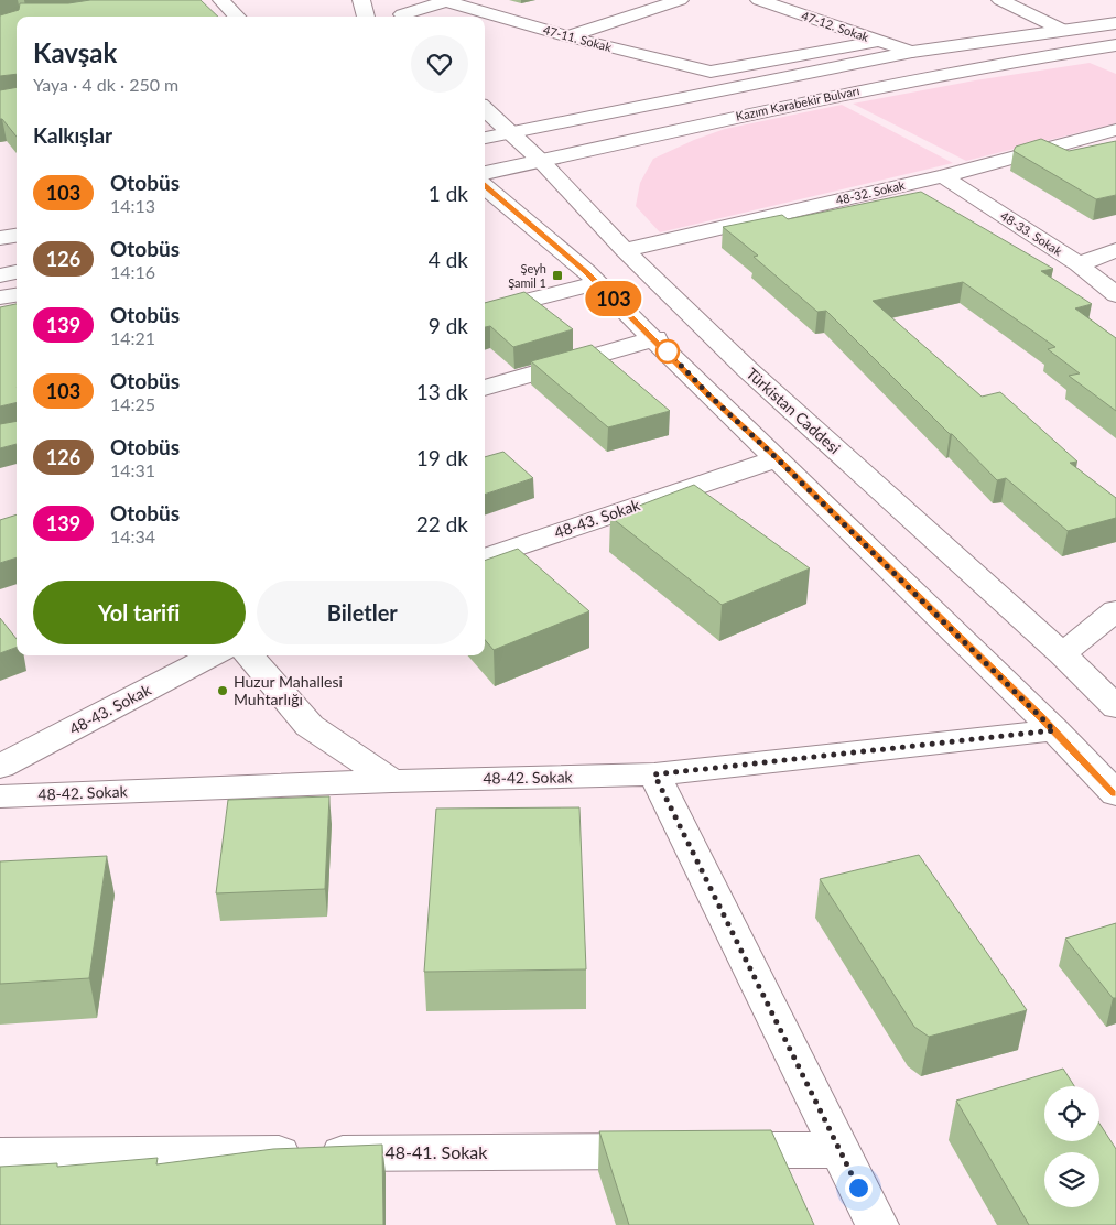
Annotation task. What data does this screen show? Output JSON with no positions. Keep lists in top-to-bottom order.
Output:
{
  "streets": {
    "street": [
      "47-12. Sokak",
      "47-11. Sokak",
      "Kazım Karabekir Bulvarı",
      "48-32. Sokak",
      "48-33. Sokak",
      "Türkistan Caddesi",
      "48-43. Sokak",
      "48-42. Sokak",
      "48-41. Sokak"
    ]
  },
  "crossings": [
    ["47-12. Sokak", "47-11. Sokak"],
    ["47-12. Sokak", "Kazım Karabekir Bulvarı"],
    ["Kazım Karabekir Bulvarı", "Türkistan Caddesi"],
    ["48-32. Sokak", "48-33. Sokak"],
    ["48-32. Sokak", "Türkistan Caddesi"]
  ],
  "places": {
    "transit": ["Şeyh Şamil 1"],
    "other": ["Huzur Mahallesi Muhtarlığı"]
  },
  "lines": ["bus line 103"],
  "page": {
    "on_map": "103",
    "heading": [
      ["Kavşak", "Yaya · 4 dk · 250 m"],
      "Kalkışlar"
    ],
    "list": [
      {
        "mark": "103",
        "name": "Otobüs",
        "note": "14:13",
        "value": "1 dk"
      },
      {
        "mark": "126",
        "name": "Otobüs",
        "note": "14:16",
        "value": "4 dk"
      },
      {
        "mark": "139",
        "name": "Otobüs",
        "note": "14:21",
        "value": "9 dk"
      },
      {
        "mark": "103",
        "name": "Otobüs",
        "note": "14:25",
        "value": "13 dk"
      },
      {
        "mark": "126",
        "name": "Otobüs",
        "note": "14:31",
        "value": "19 dk"
      },
      {
        "mark": "139",
        "name": "Otobüs",
        "note": "14:34",
        "value": "22 dk"
      }
    ],
    "buttons": ["Yol tarifi", "Biletler"]
  }
}
